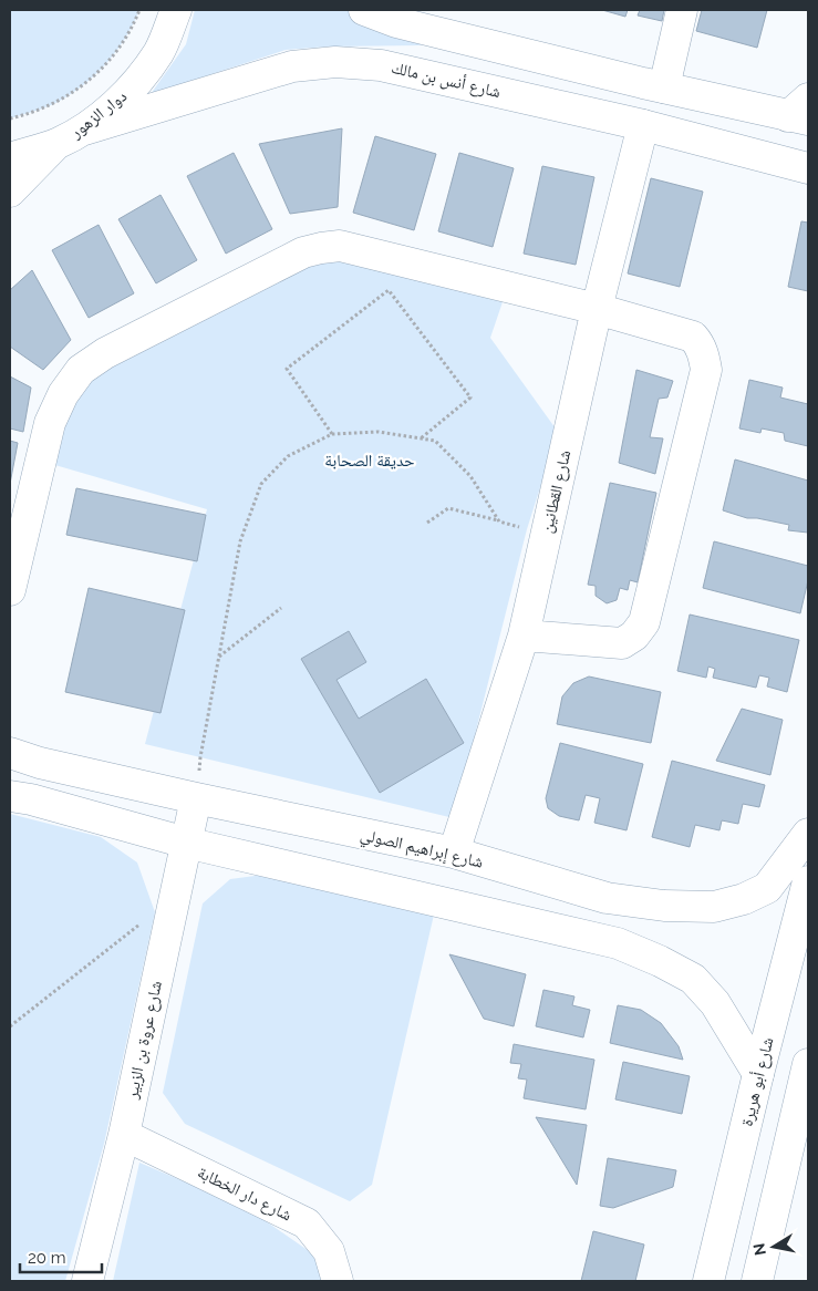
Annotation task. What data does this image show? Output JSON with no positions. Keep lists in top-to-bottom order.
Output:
{
  "streets": {
    "main road": [
      "شارع أنس بن مالك",
      "دوار الزهور",
      "شارع القطانين",
      "شارع إبراهيم الصولي",
      "شارع عروة بن الزبير",
      "شارع أبو هريرة",
      "شارع دار الخطابة"
    ]
  },
  "crossings": [
    ["شارع أنس بن مالك", "دوار الزهور"],
    ["شارع أنس بن مالك", "شارع القطانين"],
    ["شارع القطانين", "شارع إبراهيم الصولي"],
    ["شارع إبراهيم الصولي", "شارع عروة بن الزبير"],
    ["شارع عروة بن الزبير", "شارع دار الخطابة"]
  ],
  "parks": ["حديقة الصحابة"],
  "scale_bar": "20 m",
  "north": "left"
}
